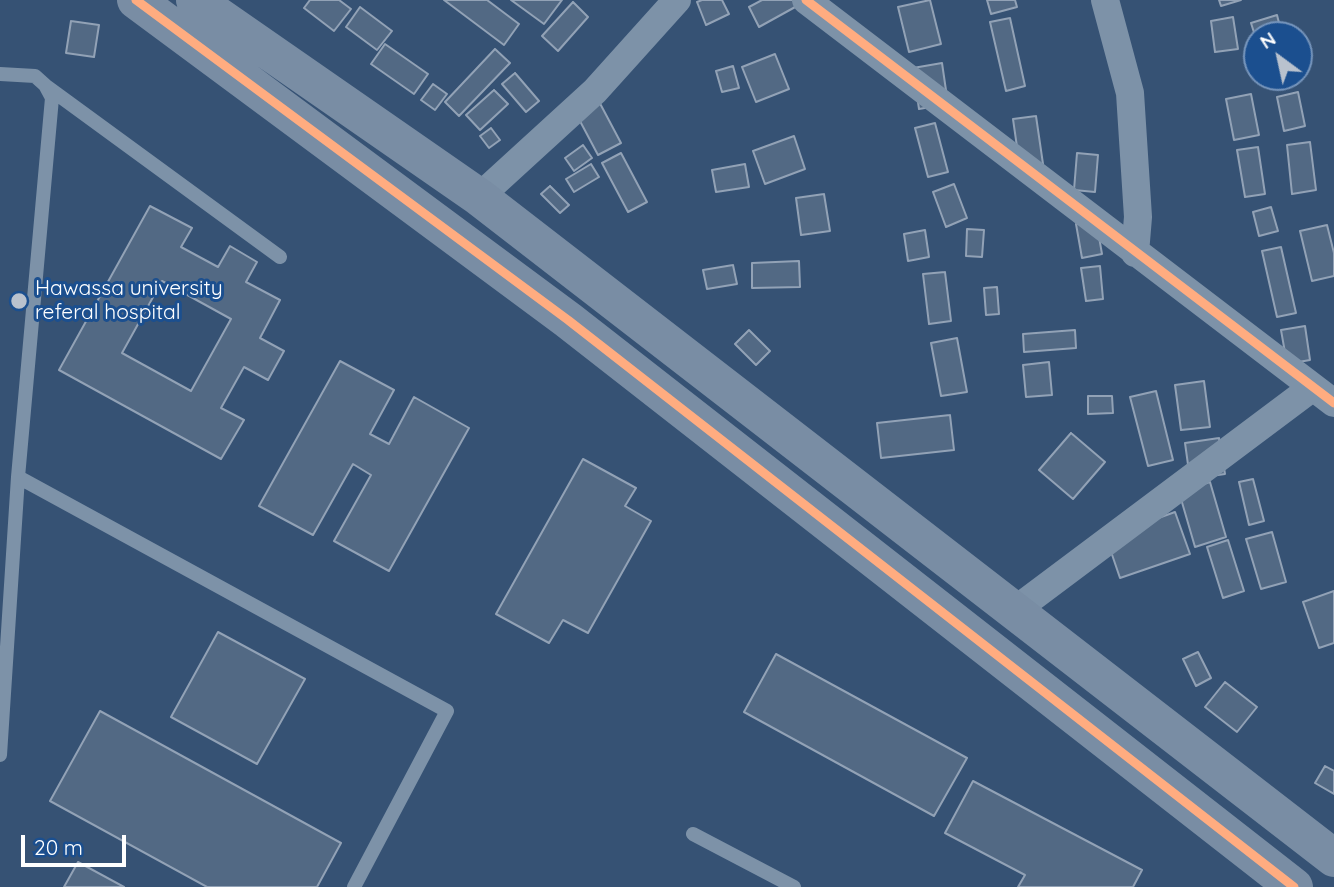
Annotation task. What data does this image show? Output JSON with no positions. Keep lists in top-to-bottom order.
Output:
{
  "places": ["Hawassa university referal hospital"],
  "scale_bar": "20 m",
  "north": "top left"
}
